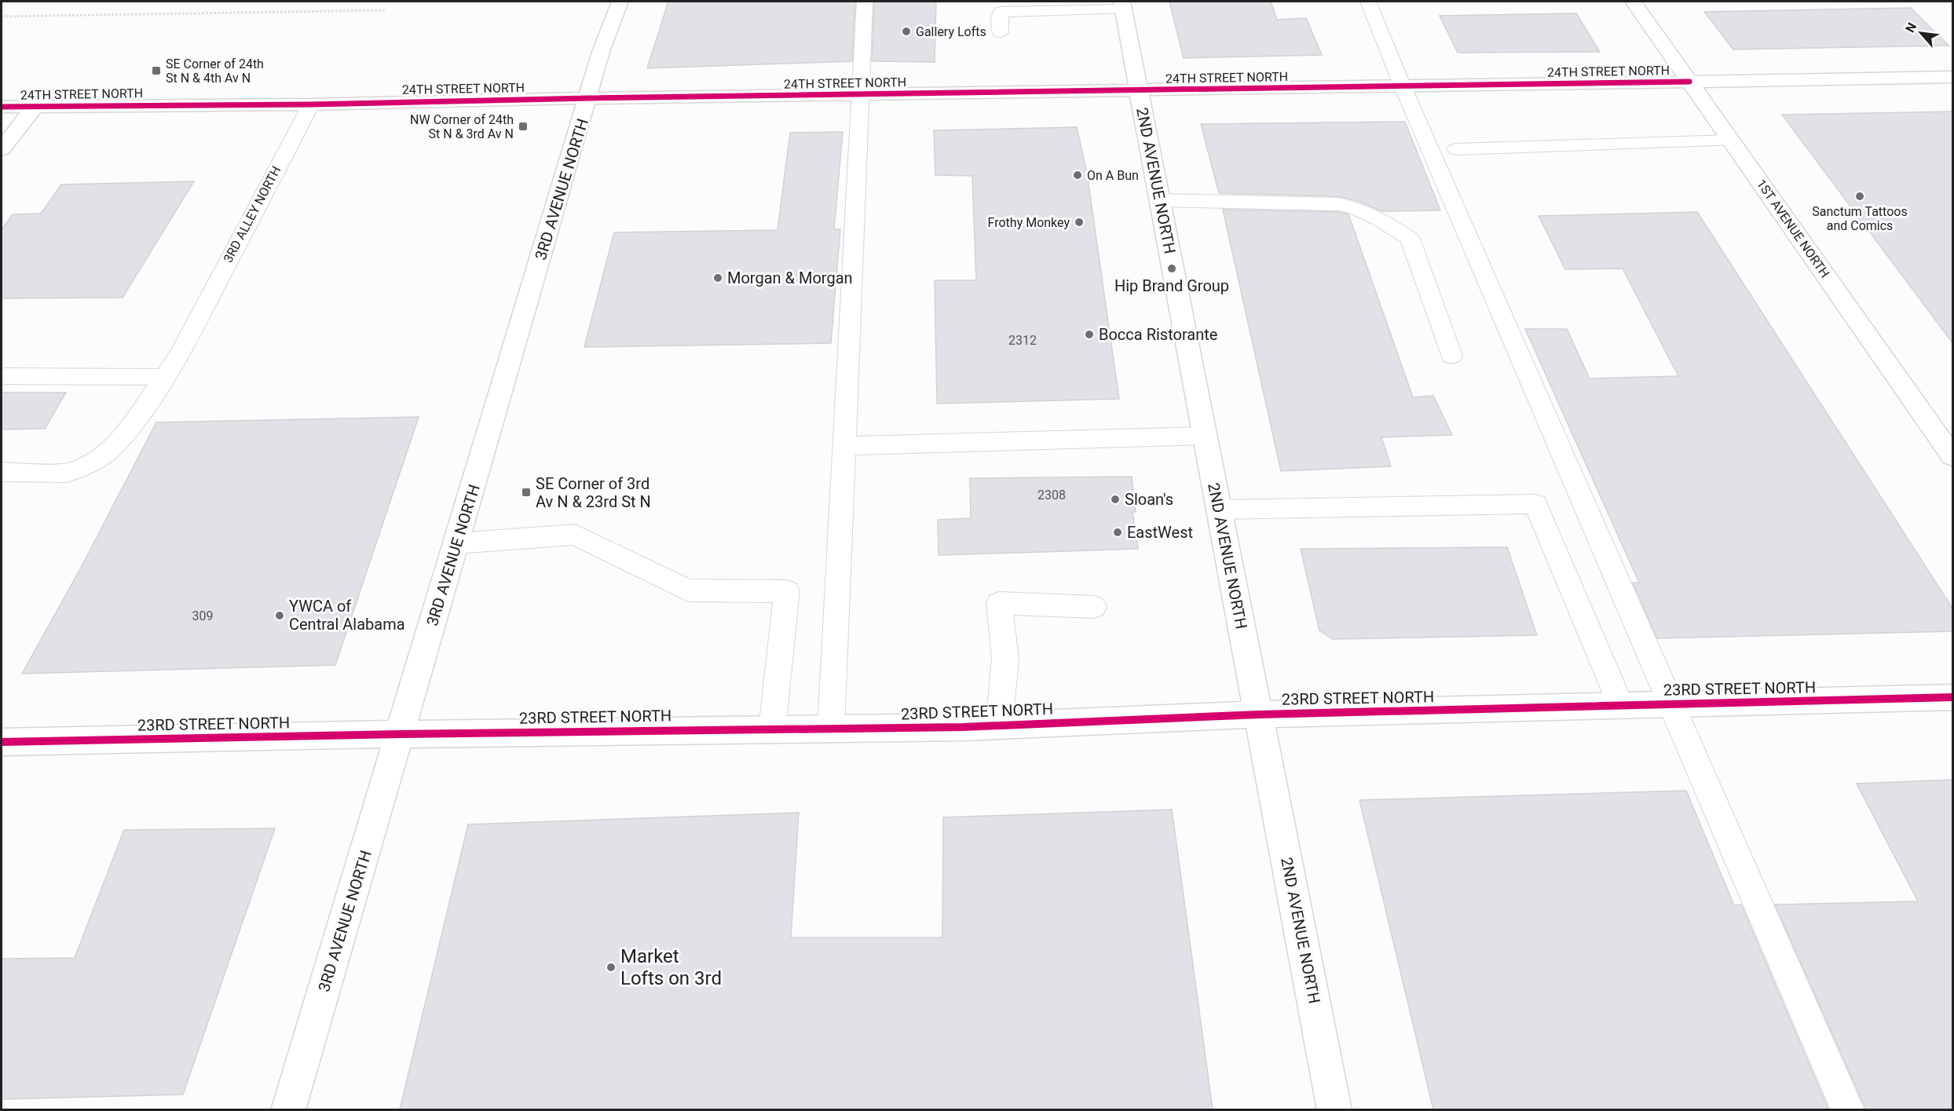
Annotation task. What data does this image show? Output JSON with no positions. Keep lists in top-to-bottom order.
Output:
{
  "streets": {
    "main road": [
      "24TH STREET NORTH",
      "2ND AVENUE NORTH",
      "3RD AVENUE NORTH",
      "1ST AVENUE NORTH",
      "23RD STREET NORTH"
    ],
    "lane": ["3RD ALLEY NORTH"]
  },
  "crossings": [
    ["24TH STREET NORTH", "2ND AVENUE NORTH"],
    ["24TH STREET NORTH", "3RD AVENUE NORTH"],
    ["24TH STREET NORTH", "3RD ALLEY NORTH"],
    ["24TH STREET NORTH", "1ST AVENUE NORTH"],
    ["2ND AVENUE NORTH", "23RD STREET NORTH"],
    ["3RD AVENUE NORTH", "23RD STREET NORTH"]
  ],
  "places": {
    "other": [
      "Gallery Lofts",
      "On A Bun",
      "Sanctum Tattoos and Comics",
      "Frothy Monkey",
      "Hip Brand Group",
      "Morgan & Morgan",
      "Bocca Ristorante",
      "Sloan's",
      "EastWest",
      "YWCA of Central Alabama",
      "Market Lofts on 3rd"
    ],
    "transit": ["SE Corner of 24th St N & 4th Av N", "NW Corner of 24th St N & 3rd Av N", "SE Corner of 3rd Av N & 23rd St N"]
  },
  "house_numbers": ["2312", "2308", "309"],
  "north": "top left"
}
